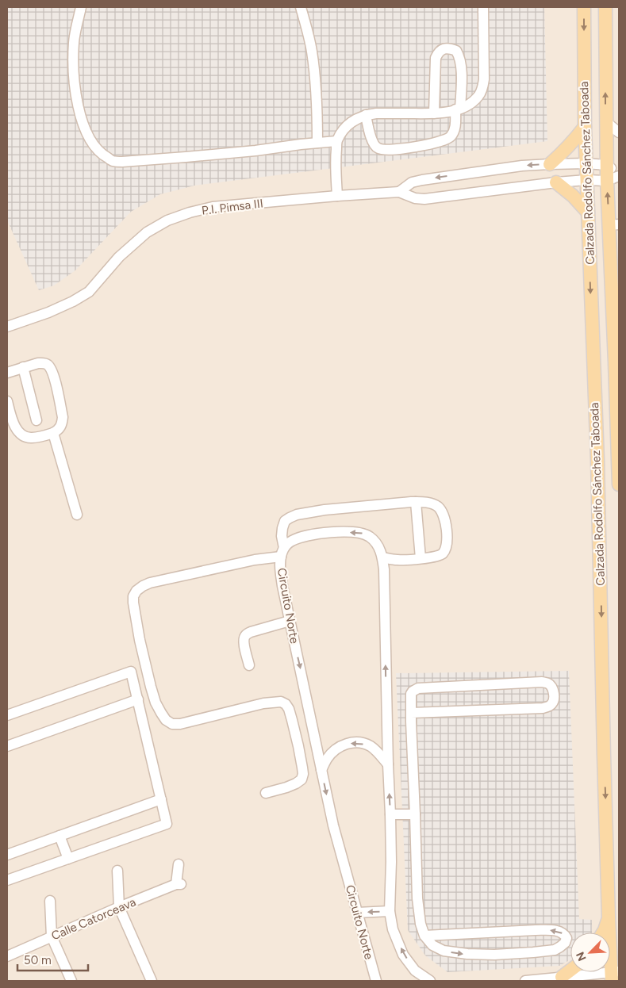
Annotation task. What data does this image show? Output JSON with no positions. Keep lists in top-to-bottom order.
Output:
{
  "streets": {
    "main road": ["Calzada Rodolfo Sánchez Taboada"],
    "street": ["P.I. Pimsa III", "Circuito Norte", "Calle Catorceava"]
  },
  "crossings": [
    ["Calzada Rodolfo Sánchez Taboada", "P.I. Pimsa III"]
  ],
  "scale_bar": "50 m",
  "north": "bottom left"
}
